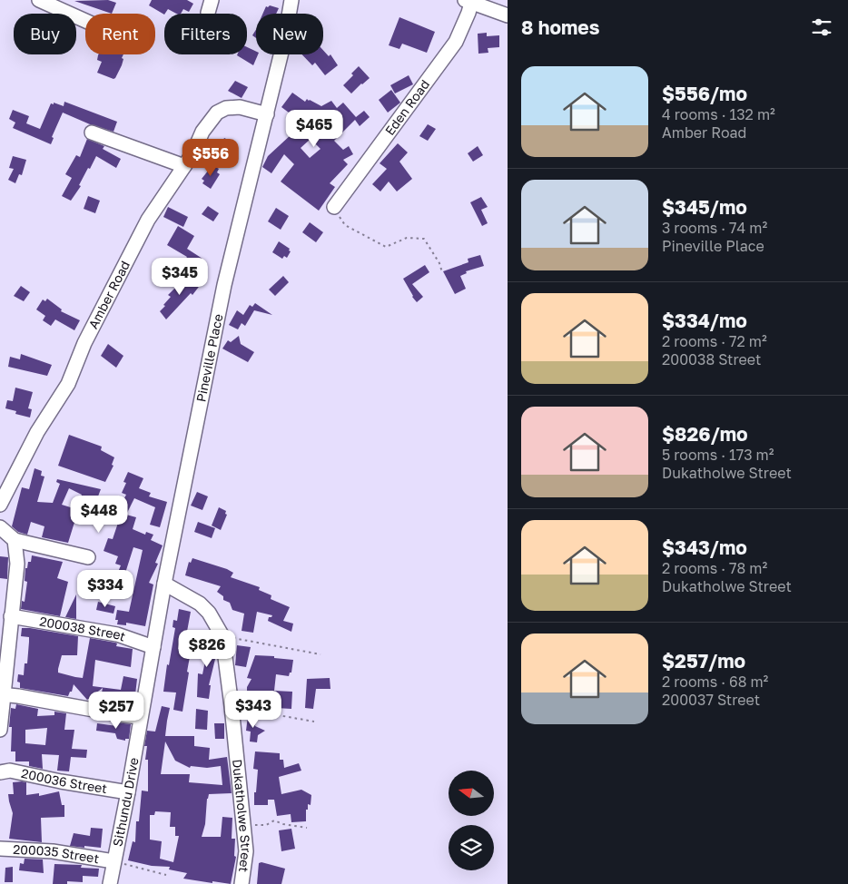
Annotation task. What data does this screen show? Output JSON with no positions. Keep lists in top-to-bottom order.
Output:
{
  "streets": {
    "street": [
      "Eden Road",
      "Amber Road",
      "Pineville Place",
      "200038 Street",
      "200036 Street",
      "Sithundu Drive",
      "Dukatholwe Street",
      "200035 Street"
    ]
  },
  "crossings": [
    ["Amber Road", "Pineville Place"],
    ["Pineville Place", "Sithundu Drive"],
    ["Pineville Place", "Dukatholwe Street"],
    ["200038 Street", "Sithundu Drive"],
    ["200036 Street", "Sithundu Drive"],
    ["Sithundu Drive", "Dukatholwe Street"],
    ["Sithundu Drive", "200035 Street"]
  ],
  "north": "left",
  "page": {
    "heading": "8 homes",
    "chip": [
      "Buy",
      "Rent",
      "Filters",
      "New"
    ],
    "list": [
      {
        "name": "$556/mo",
        "note": "4 rooms · 132 m² · Amber Road"
      },
      {
        "name": "$345/mo",
        "note": "3 rooms · 74 m² · Pineville Place"
      },
      {
        "name": "$334/mo",
        "note": "2 rooms · 72 m² · 200038 Street"
      },
      {
        "name": "$826/mo",
        "note": "5 rooms · 173 m² · Dukatholwe Street"
      },
      {
        "name": "$343/mo",
        "note": "2 rooms · 78 m² · Dukatholwe Street"
      },
      {
        "name": "$257/mo",
        "note": "2 rooms · 68 m² · 200037 Street"
      }
    ],
    "price": [
      "$465",
      "$556",
      "$345",
      "$448",
      "$334",
      "$826",
      "$343",
      "$257"
    ]
  }
}
